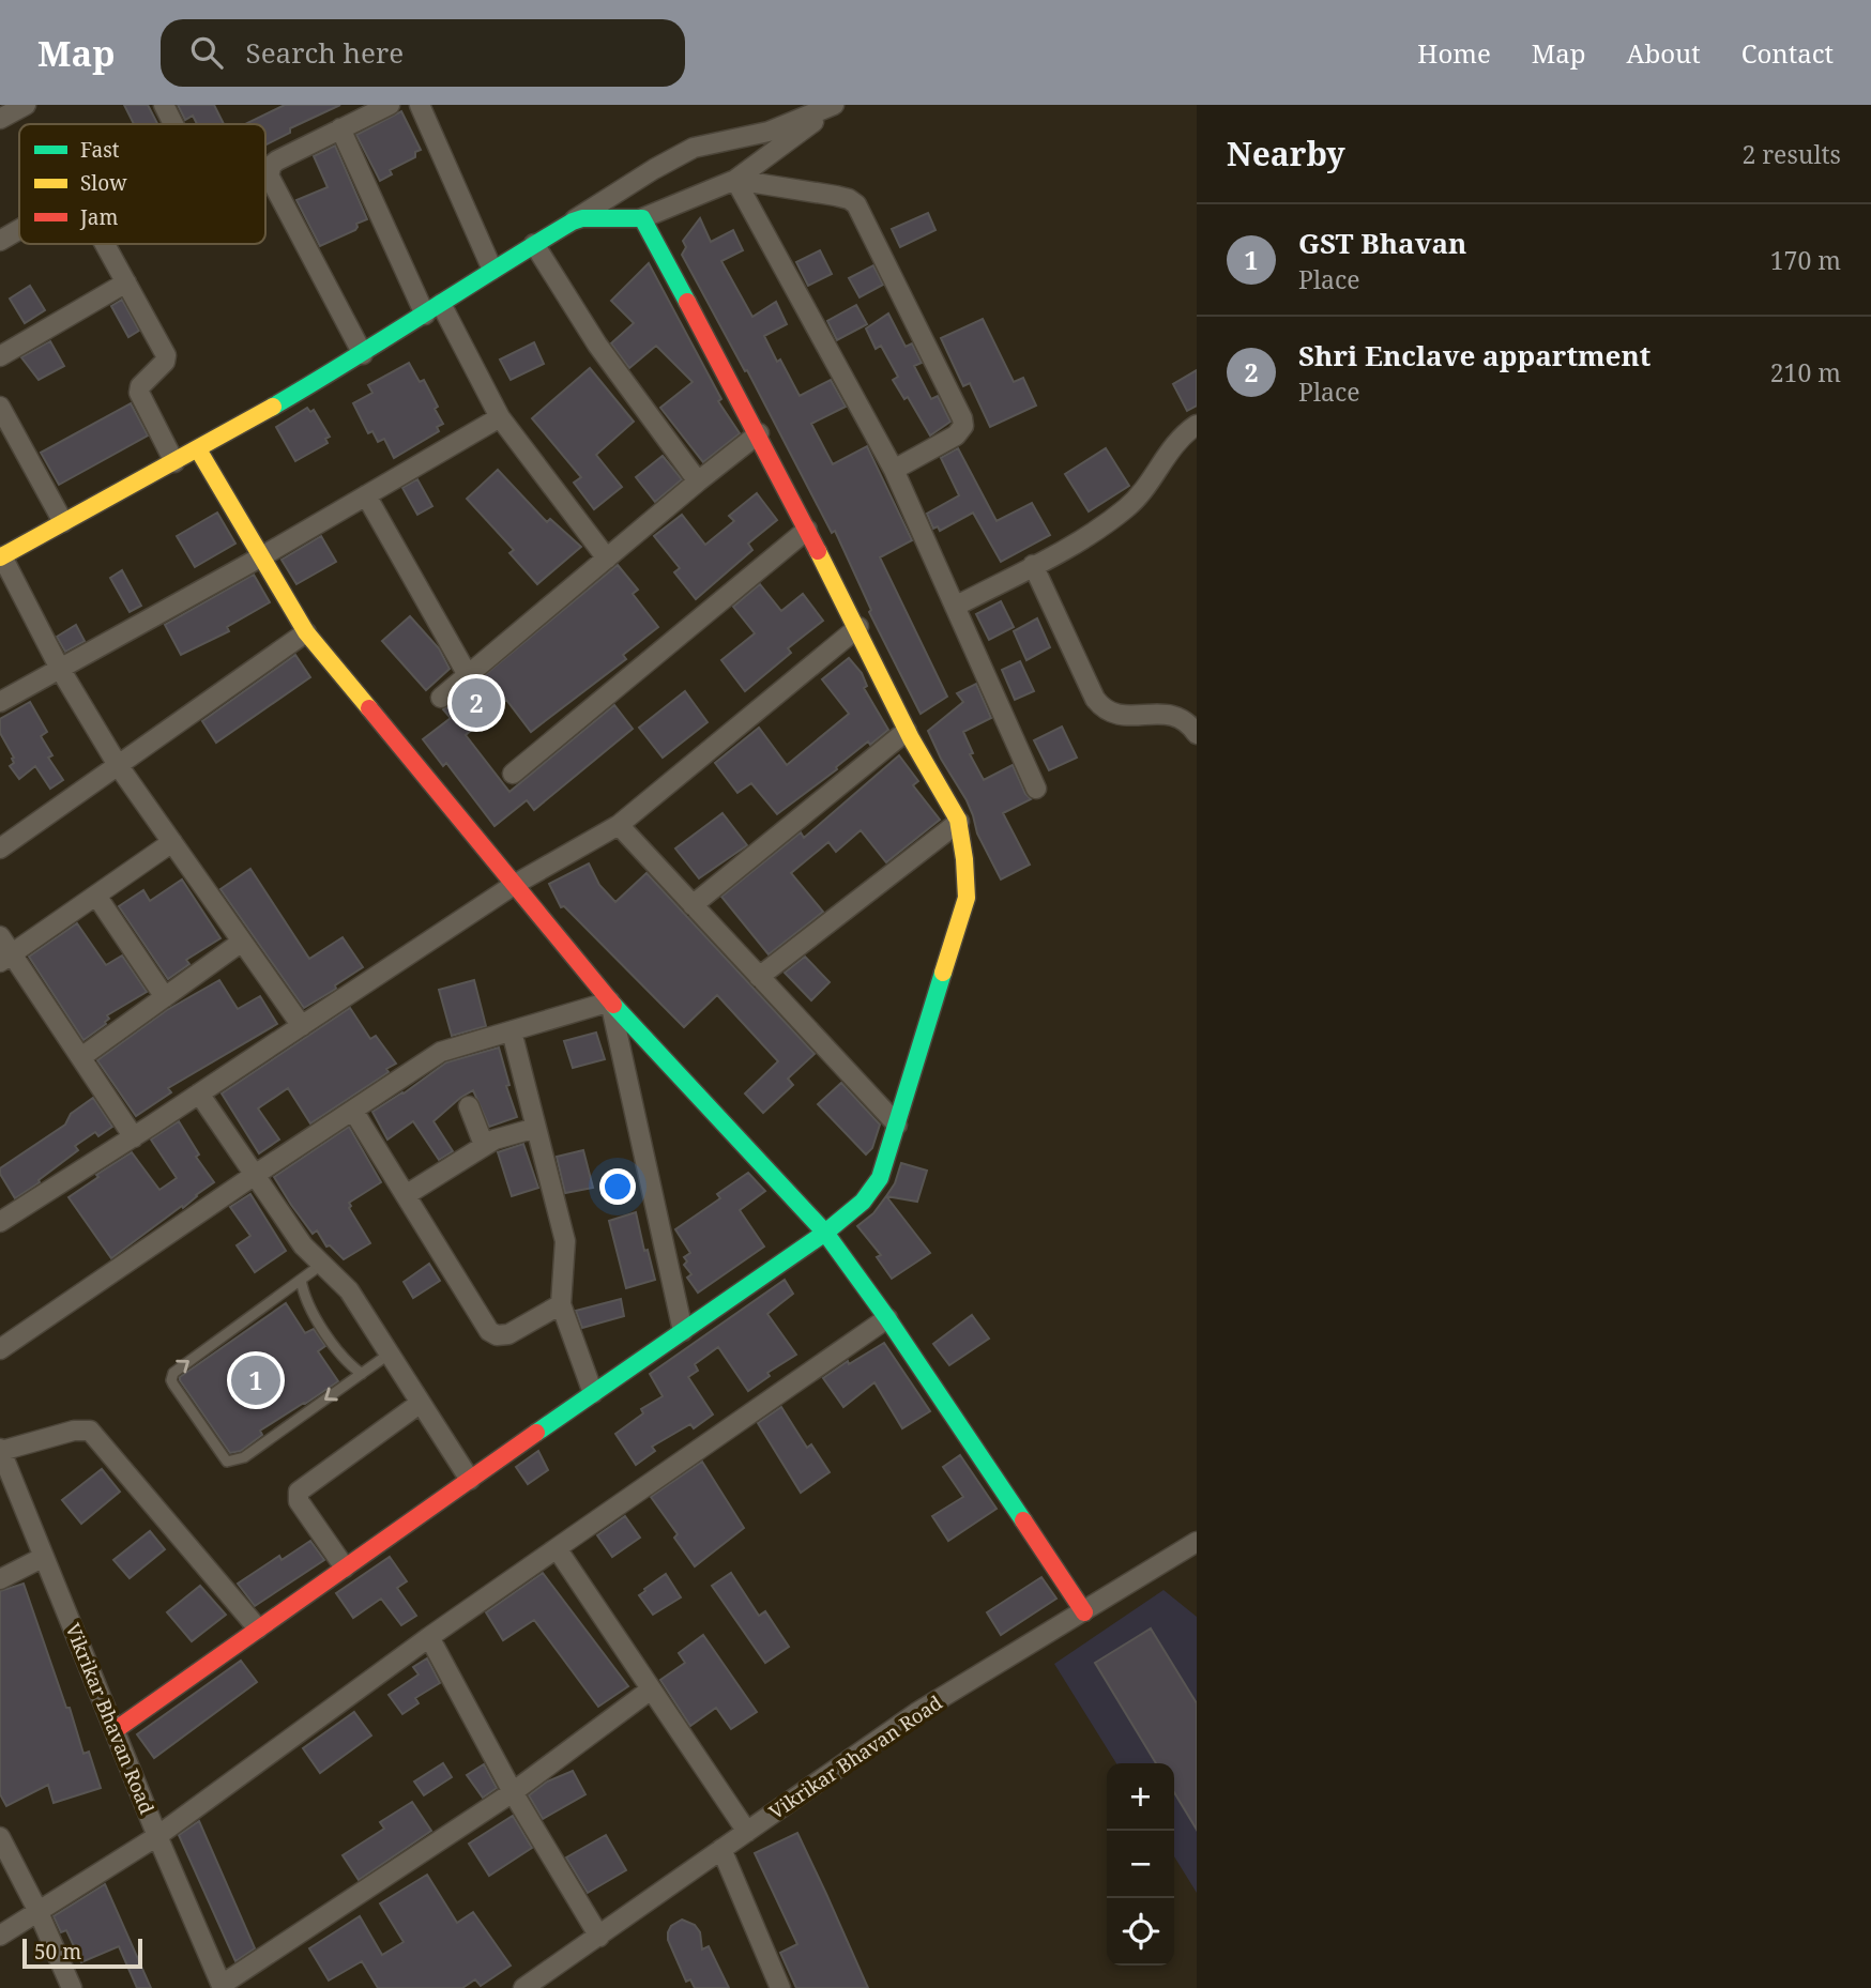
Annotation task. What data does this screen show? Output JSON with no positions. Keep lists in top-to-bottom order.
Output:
{
  "streets": {
    "street": ["Vikrikar Bhavan Road"]
  },
  "legend": ["Fast", "Slow", "Jam"],
  "scale_bar": "50 m",
  "page": {
    "header": "Map",
    "search": "Search here",
    "nav": [
      "Home",
      "Map",
      "About",
      "Contact"
    ],
    "heading": ["Nearby", "2 results"],
    "list": [
      {
        "mark": "1",
        "name": "GST Bhavan",
        "note": "Place",
        "value": "170 m"
      },
      {
        "mark": "2",
        "name": "Shri Enclave appartment",
        "note": "Place",
        "value": "210 m"
      }
    ],
    "pins": ["2", "1"],
    "map_buttons": ["+", "−"],
    "scale": "50 m"
  }
}
